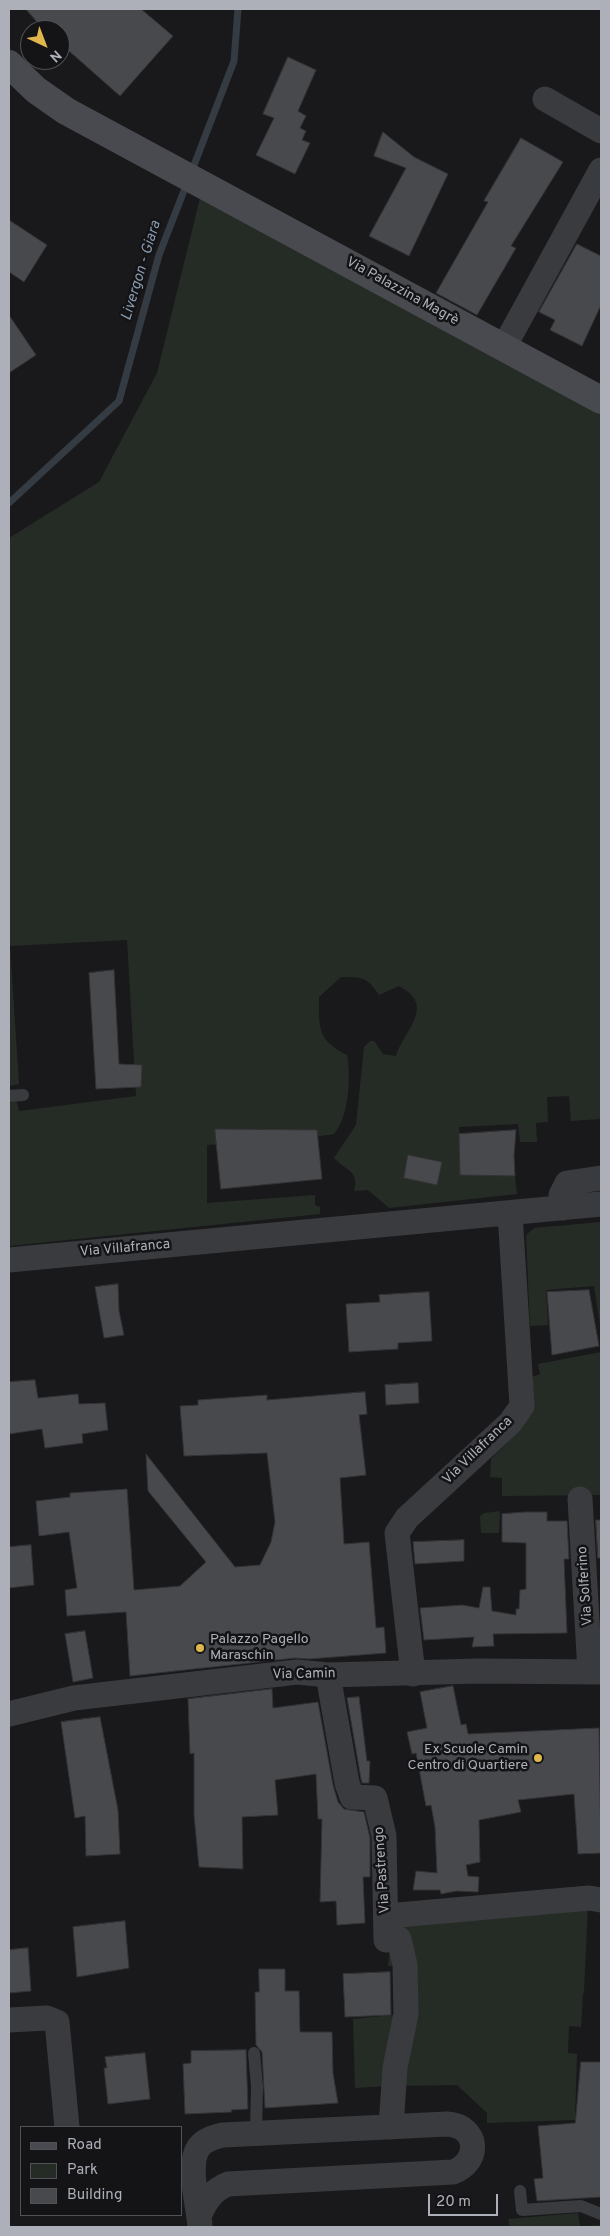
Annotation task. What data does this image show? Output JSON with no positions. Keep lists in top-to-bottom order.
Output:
{
  "streets": {
    "street": [
      "Via Palazzina Magrè",
      "Via Villafranca",
      "Via Solferino",
      "Via Camin",
      "Via Pastrengo"
    ]
  },
  "crossings": [
    ["Via Villafranca", "Via Camin"],
    ["Via Solferino", "Via Camin"],
    ["Via Camin", "Via Pastrengo"]
  ],
  "water": ["Livergon - Giara"],
  "places": ["Palazzo Pagello Maraschin", "Ex Scuole Camin Centro di Quartiere"],
  "legend": ["Road", "Park", "Building"],
  "scale_bar": "20 m",
  "north": "bottom right"
}
